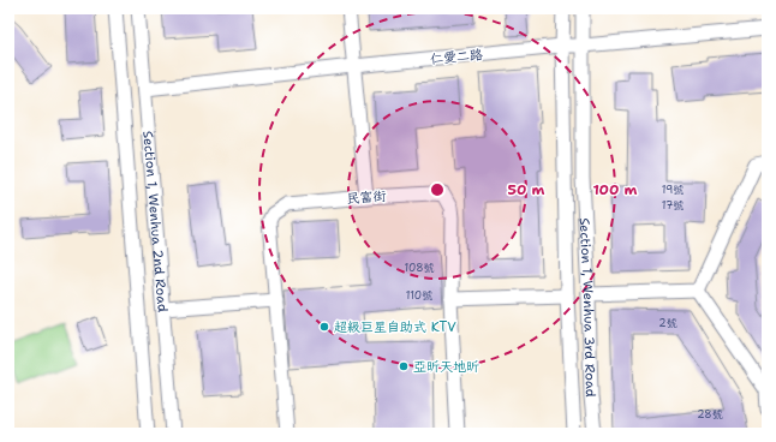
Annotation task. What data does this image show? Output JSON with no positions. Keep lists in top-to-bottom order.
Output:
{
  "streets": {
    "street": [
      "仁愛二路",
      "民富街",
      "Section 1, Wenhua 2nd Road",
      "Section 1, Wenhua 3rd Road"
    ]
  },
  "crossings": [
    ["仁愛二路", "Section 1, Wenhua 2nd Road"],
    ["仁愛二路", "Section 1, Wenhua 3rd Road"]
  ],
  "places": ["超級巨星自助式 KTV", "亞昕天地昕"],
  "house_numbers": [
    "19號",
    "17號",
    "108號",
    "110號",
    "2號",
    "28號"
  ],
  "rings": ["50 m", "100 m"]
}
